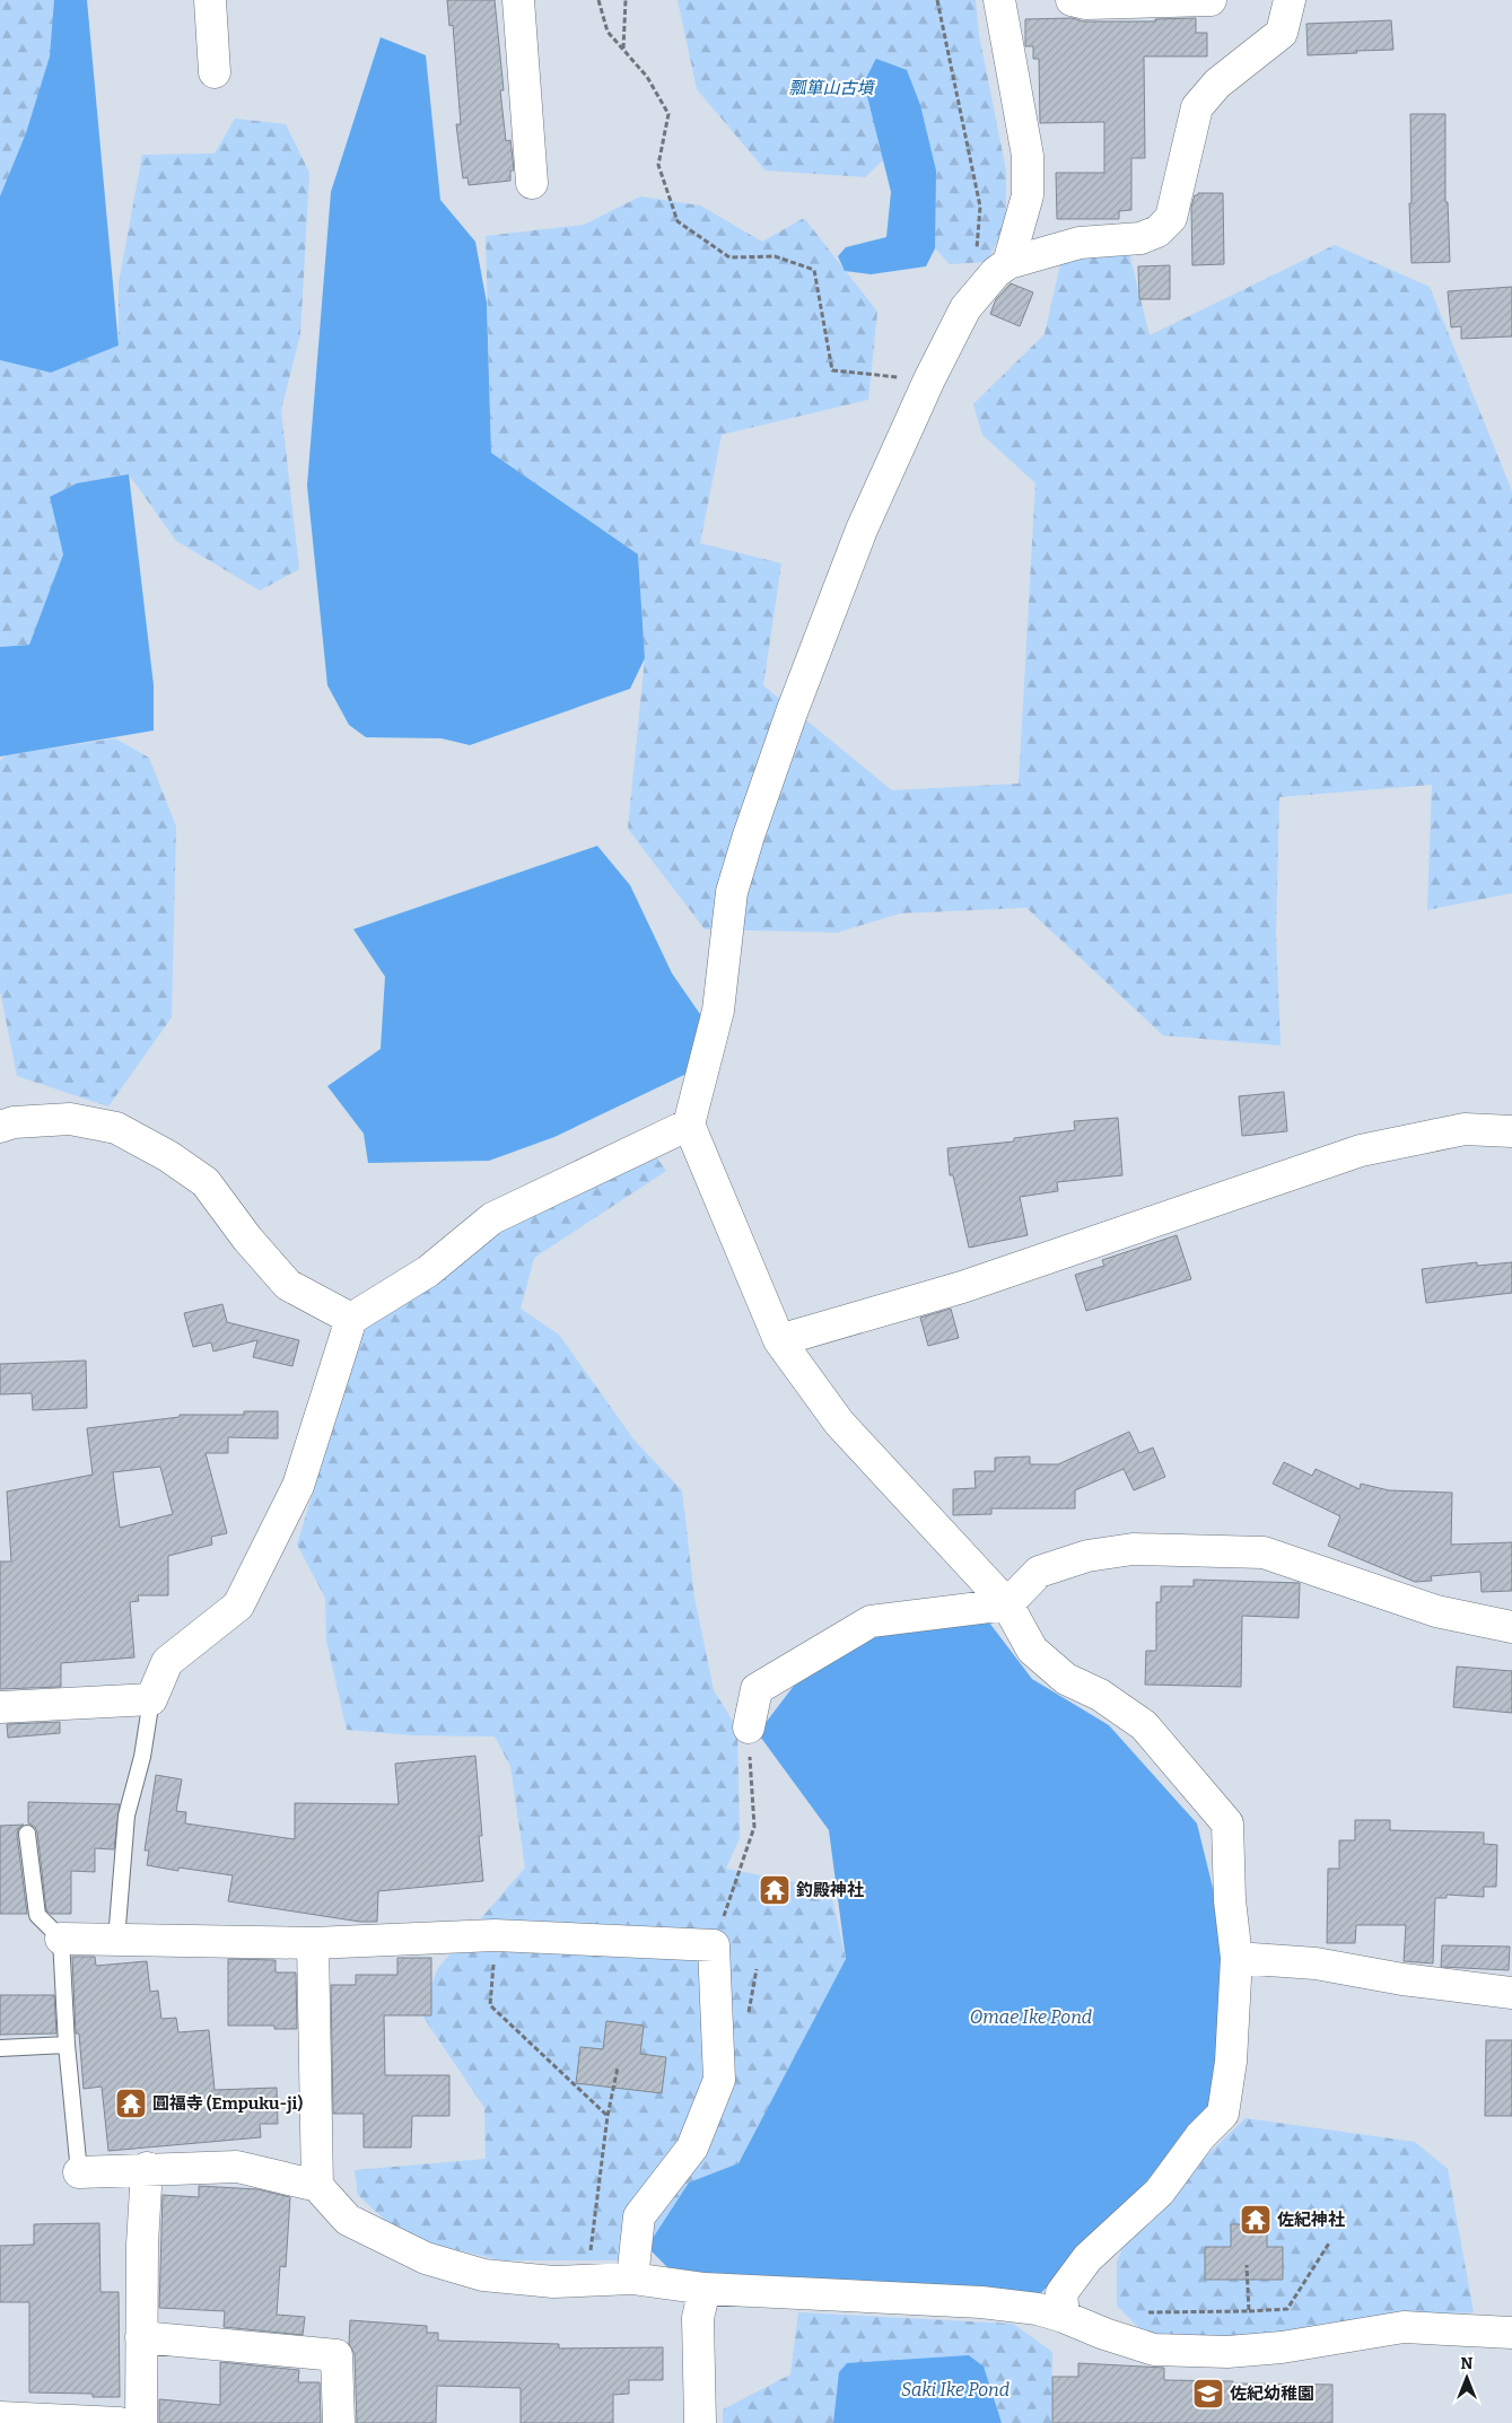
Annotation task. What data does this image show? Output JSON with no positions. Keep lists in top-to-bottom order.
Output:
{
  "water": ["Omae Ike Pond", "Saki Ike Pond"],
  "parks": ["瓢箪山古墳"],
  "places": {
    "temple": ["釣殿神社", "圓福寺 (Empuku-ji)", "佐紀神社"],
    "school or university": ["佐紀幼稚園"]
  },
  "north": "top"
}
